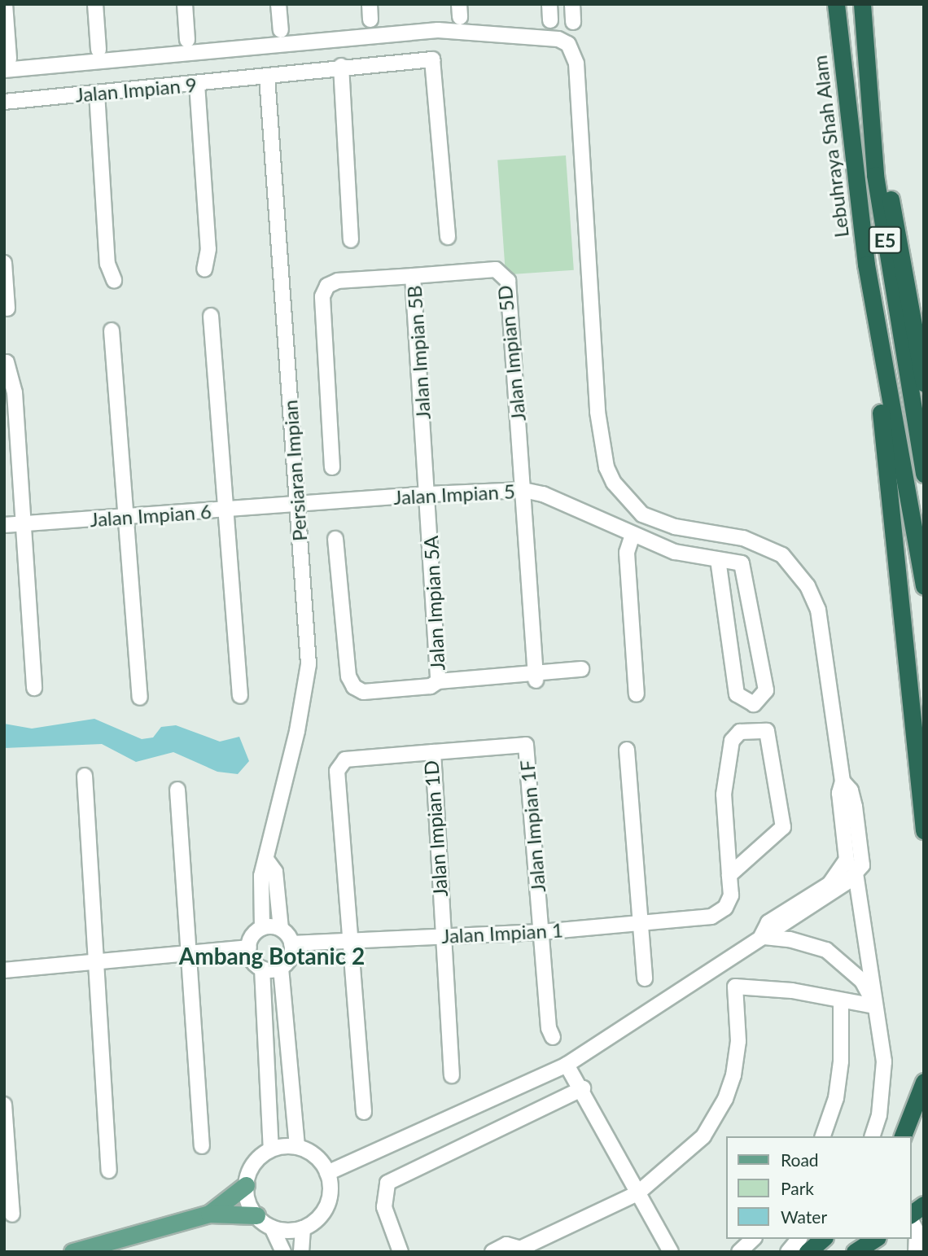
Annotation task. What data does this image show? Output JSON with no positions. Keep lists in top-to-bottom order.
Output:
{
  "streets": {
    "highway": ["Lebuhraya Shah Alam", "E5"],
    "street": [
      "Jalan Impian 9",
      "Jalan Impian 5B",
      "Jalan Impian 5D",
      "Persiaran Impian",
      "Jalan Impian 5",
      "Jalan Impian 6",
      "Jalan Impian 5A",
      "Jalan Impian 1F",
      "Jalan Impian 1D",
      "Jalan Impian 1"
    ]
  },
  "crossings": [
    ["Jalan Impian 9", "Persiaran Impian"],
    ["Jalan Impian 5B", "Jalan Impian 5D"],
    ["Jalan Impian 5B", "Jalan Impian 5"],
    ["Jalan Impian 5B", "Jalan Impian 5A"],
    ["Jalan Impian 5D", "Jalan Impian 5"],
    ["Persiaran Impian", "Jalan Impian 5"],
    ["Persiaran Impian", "Jalan Impian 6"],
    ["Persiaran Impian", "Jalan Impian 1"],
    ["Jalan Impian 5", "Jalan Impian 6"],
    ["Jalan Impian 5", "Jalan Impian 5A"],
    ["Jalan Impian 1F", "Jalan Impian 1D"],
    ["Jalan Impian 1F", "Jalan Impian 1"],
    ["Jalan Impian 1D", "Jalan Impian 1"]
  ],
  "districts": ["Ambang Botanic 2"],
  "legend": ["Road", "Park", "Water"]
}
